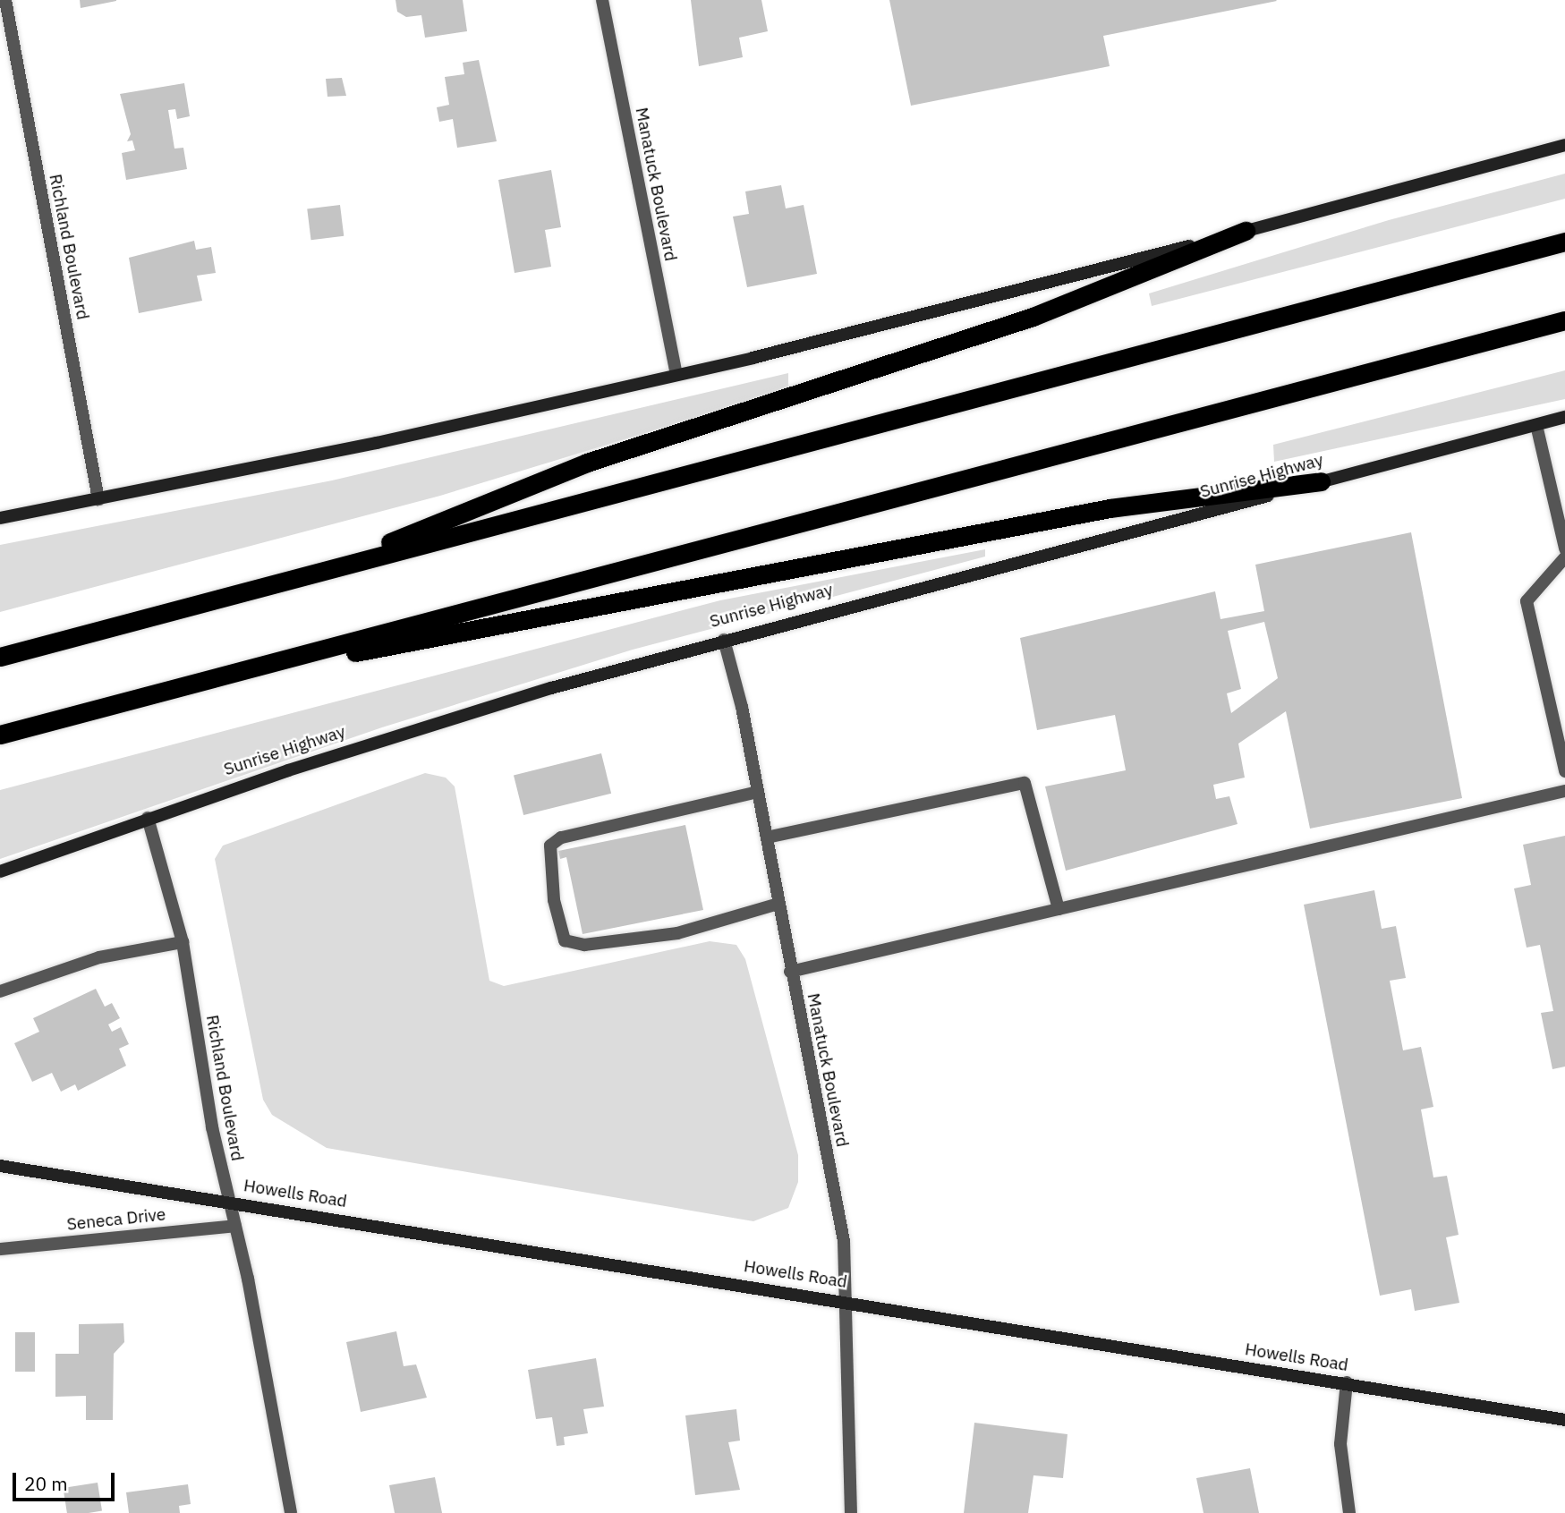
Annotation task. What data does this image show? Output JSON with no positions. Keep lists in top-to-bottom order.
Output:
{
  "streets": {
    "main road": ["Sunrise Highway", "Howells Road"],
    "street": ["Manatuck Boulevard", "Richland Boulevard", "Seneca Drive"]
  },
  "crossings": [
    ["Manatuck Boulevard", "Sunrise Highway"],
    ["Manatuck Boulevard", "Howells Road"],
    ["Richland Boulevard", "Sunrise Highway"],
    ["Richland Boulevard", "Howells Road"],
    ["Richland Boulevard", "Seneca Drive"]
  ],
  "scale_bar": "20 m"
}
